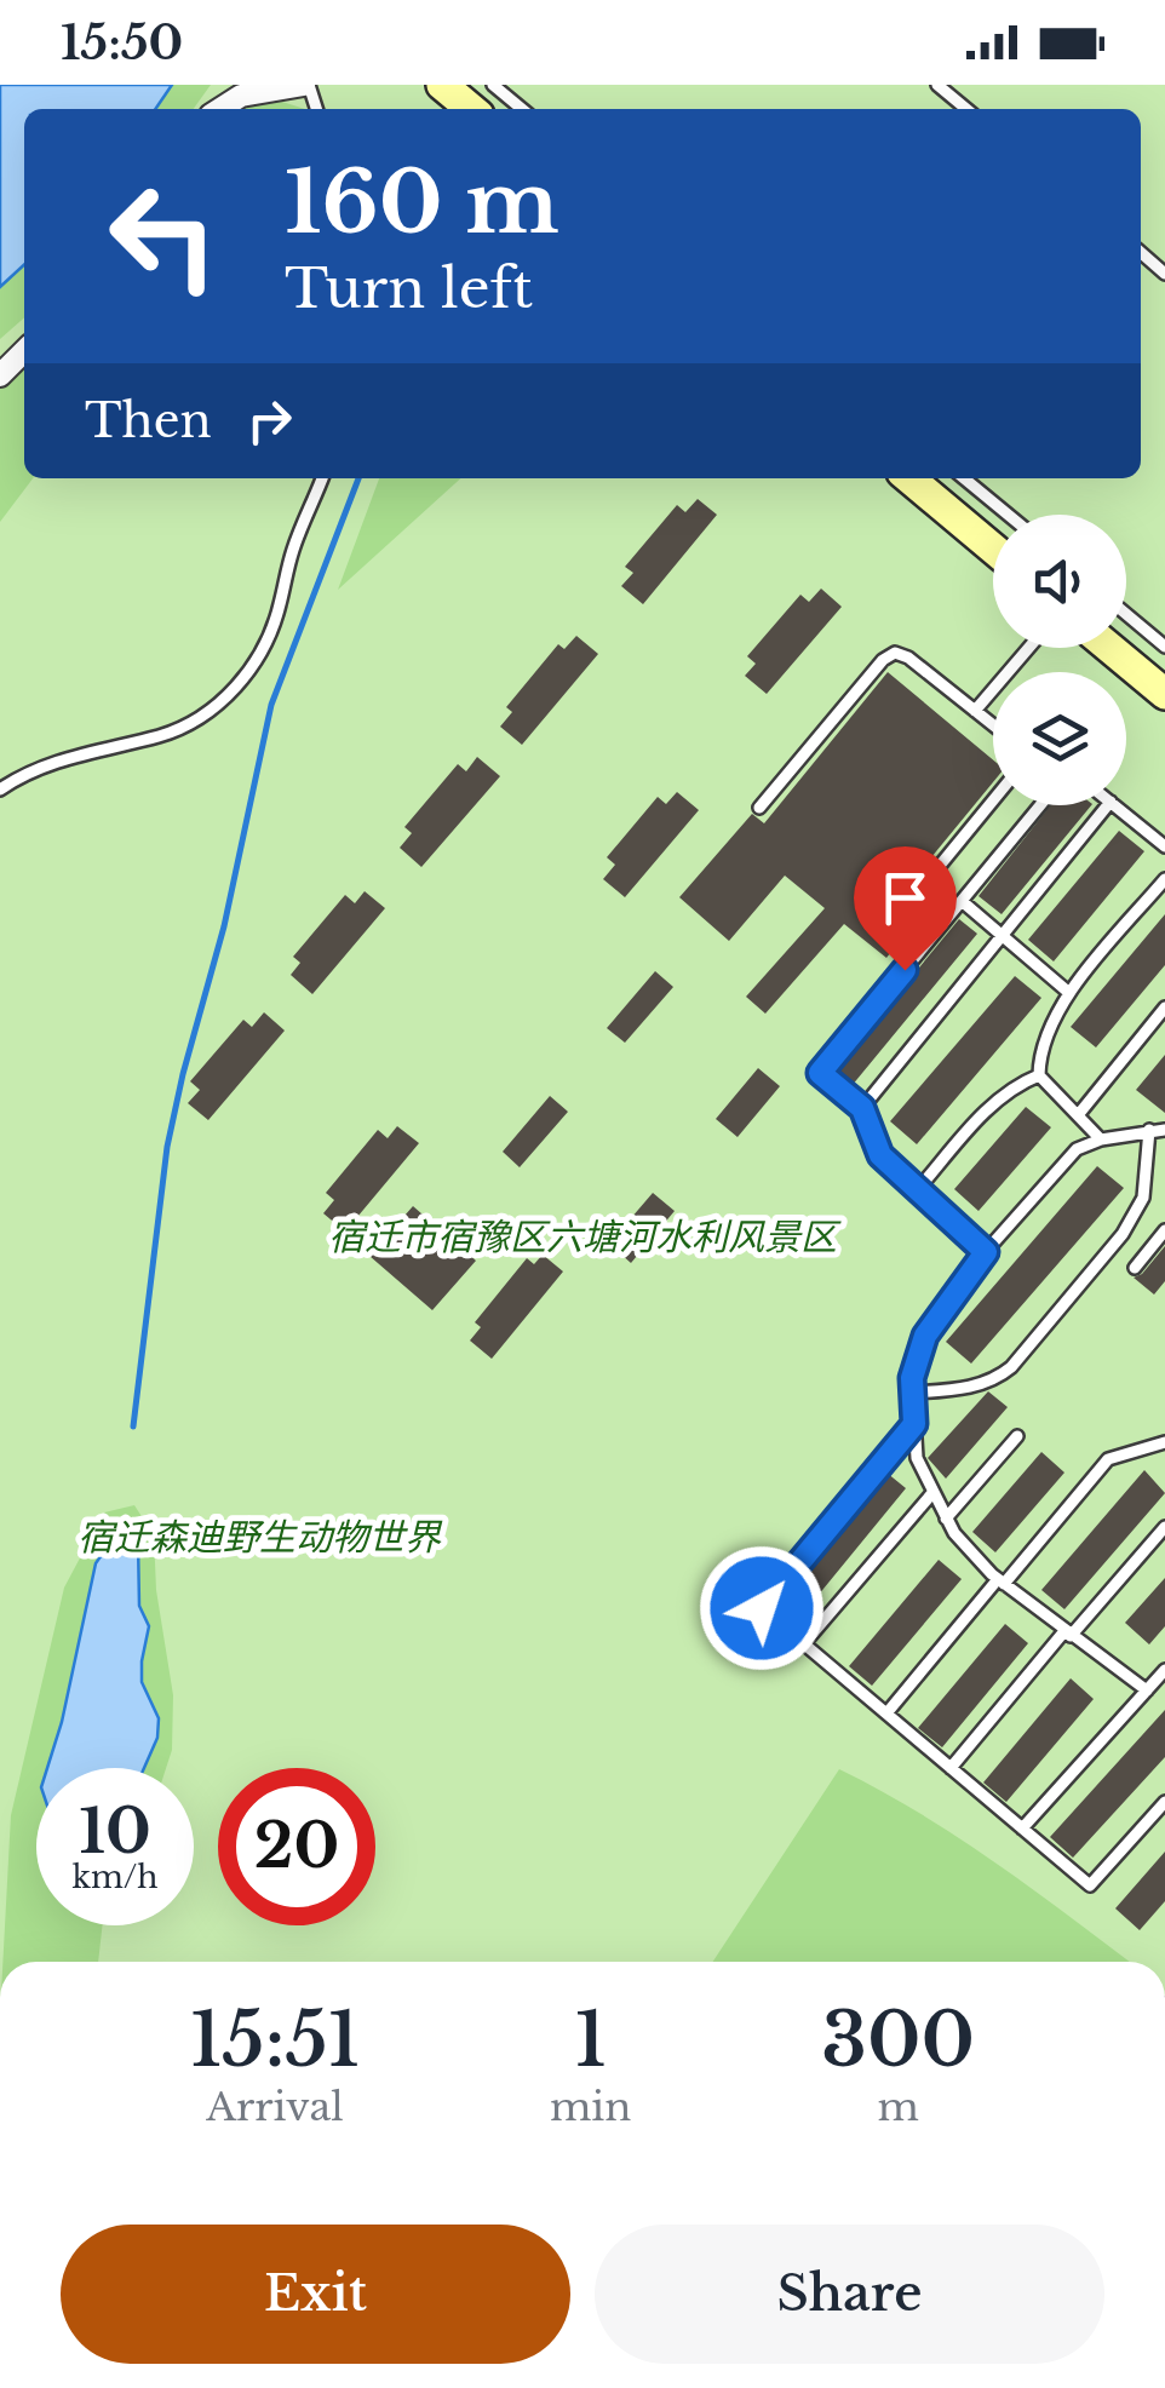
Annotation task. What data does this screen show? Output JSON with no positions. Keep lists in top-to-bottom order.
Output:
{
  "parks": ["宿迁市宿豫区六塘河水利风景区", "宿迁森迪野生动物世界"],
  "page": {
    "status": "15:50",
    "turn": ["160 m", "Turn left"],
    "then": "Then",
    "speed": "10 km/h",
    "limit": "20",
    "eta": [
      "15:51",
      "Arrival",
      "1",
      "min",
      "300",
      "m"
    ],
    "buttons": ["Exit", "Share"]
  }
}
